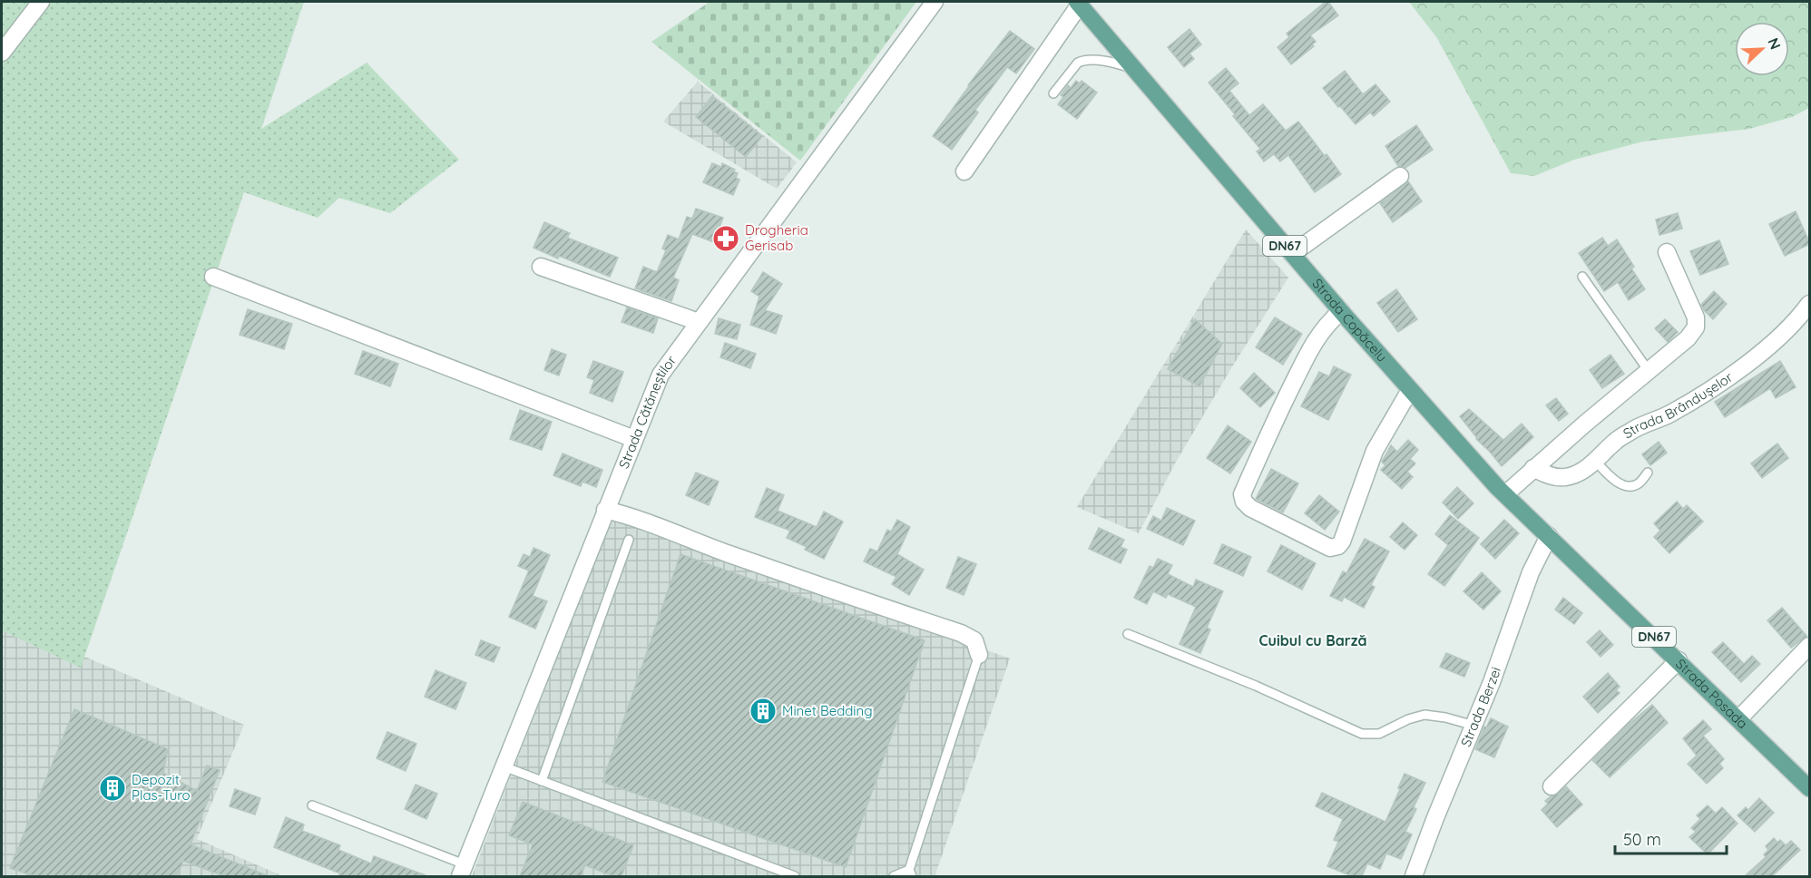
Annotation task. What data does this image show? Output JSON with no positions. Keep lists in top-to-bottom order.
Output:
{
  "streets": {
    "main road": ["DN67", "Strada Copăcelu", "Strada Posada"],
    "street": ["Strada Brândușelor", "Strada Cătăneștilor", "Strada Berzei"]
  },
  "crossings": [
    ["Strada Copăcelu", "Strada Posada"],
    ["Strada Posada", "Strada Berzei"]
  ],
  "districts": ["Cuibul cu Barză"],
  "places": {
    "pharmacy": ["Drogheria Gerisab"],
    "building": ["Minet Bedding", "Depozit Plas-Turo"]
  },
  "scale_bar": "50 m",
  "north": "top right"
}
